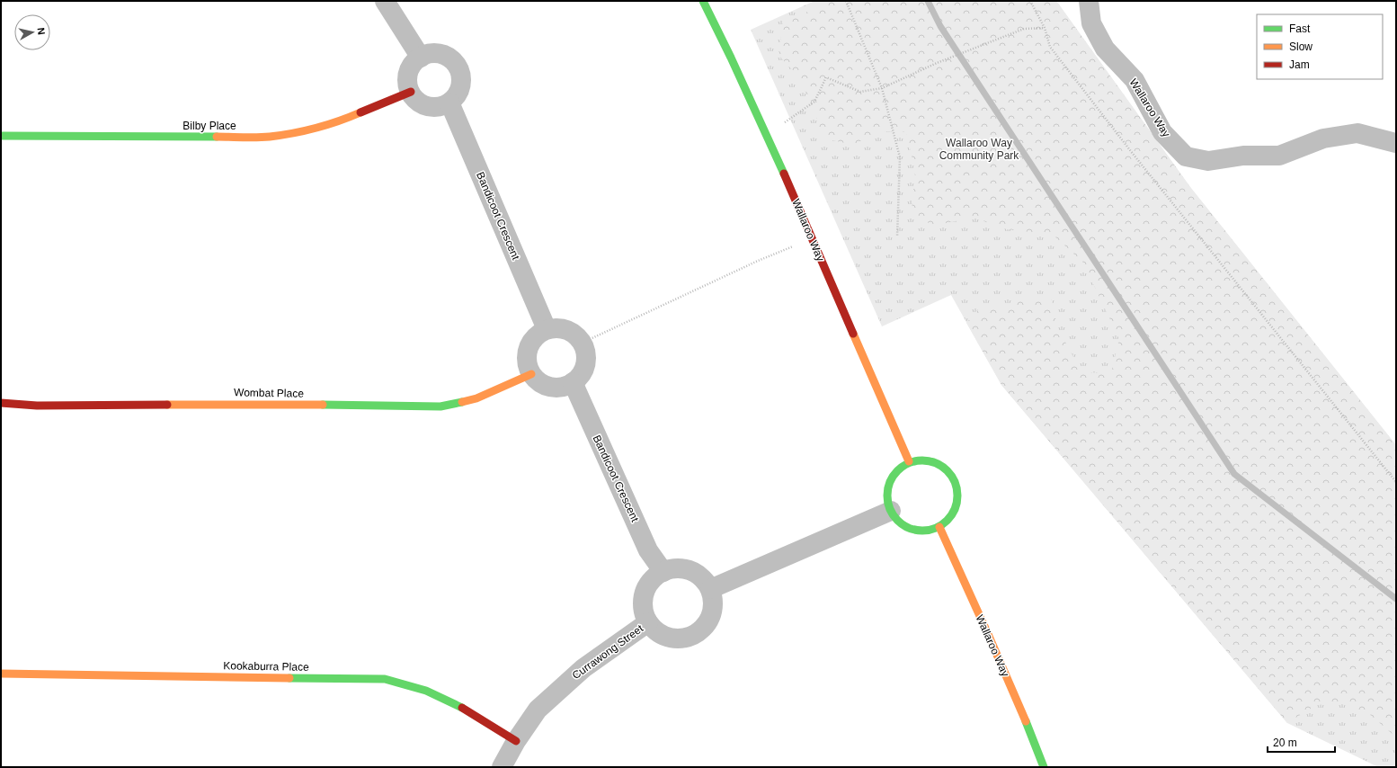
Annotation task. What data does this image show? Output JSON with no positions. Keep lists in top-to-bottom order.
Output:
{
  "streets": {
    "street": [
      "Wallaroo Way",
      "Bilby Place",
      "Bandicoot Crescent",
      "Wombat Place",
      "Currawong Street",
      "Kookaburra Place"
    ]
  },
  "crossings": [
    ["Bilby Place", "Bandicoot Crescent"],
    ["Bandicoot Crescent", "Wombat Place"],
    ["Bandicoot Crescent", "Currawong Street"],
    ["Currawong Street", "Kookaburra Place"]
  ],
  "parks": ["Wallaroo Way Community Park"],
  "legend": ["Fast", "Slow", "Jam"],
  "scale_bar": "20 m",
  "north": "right"
}
